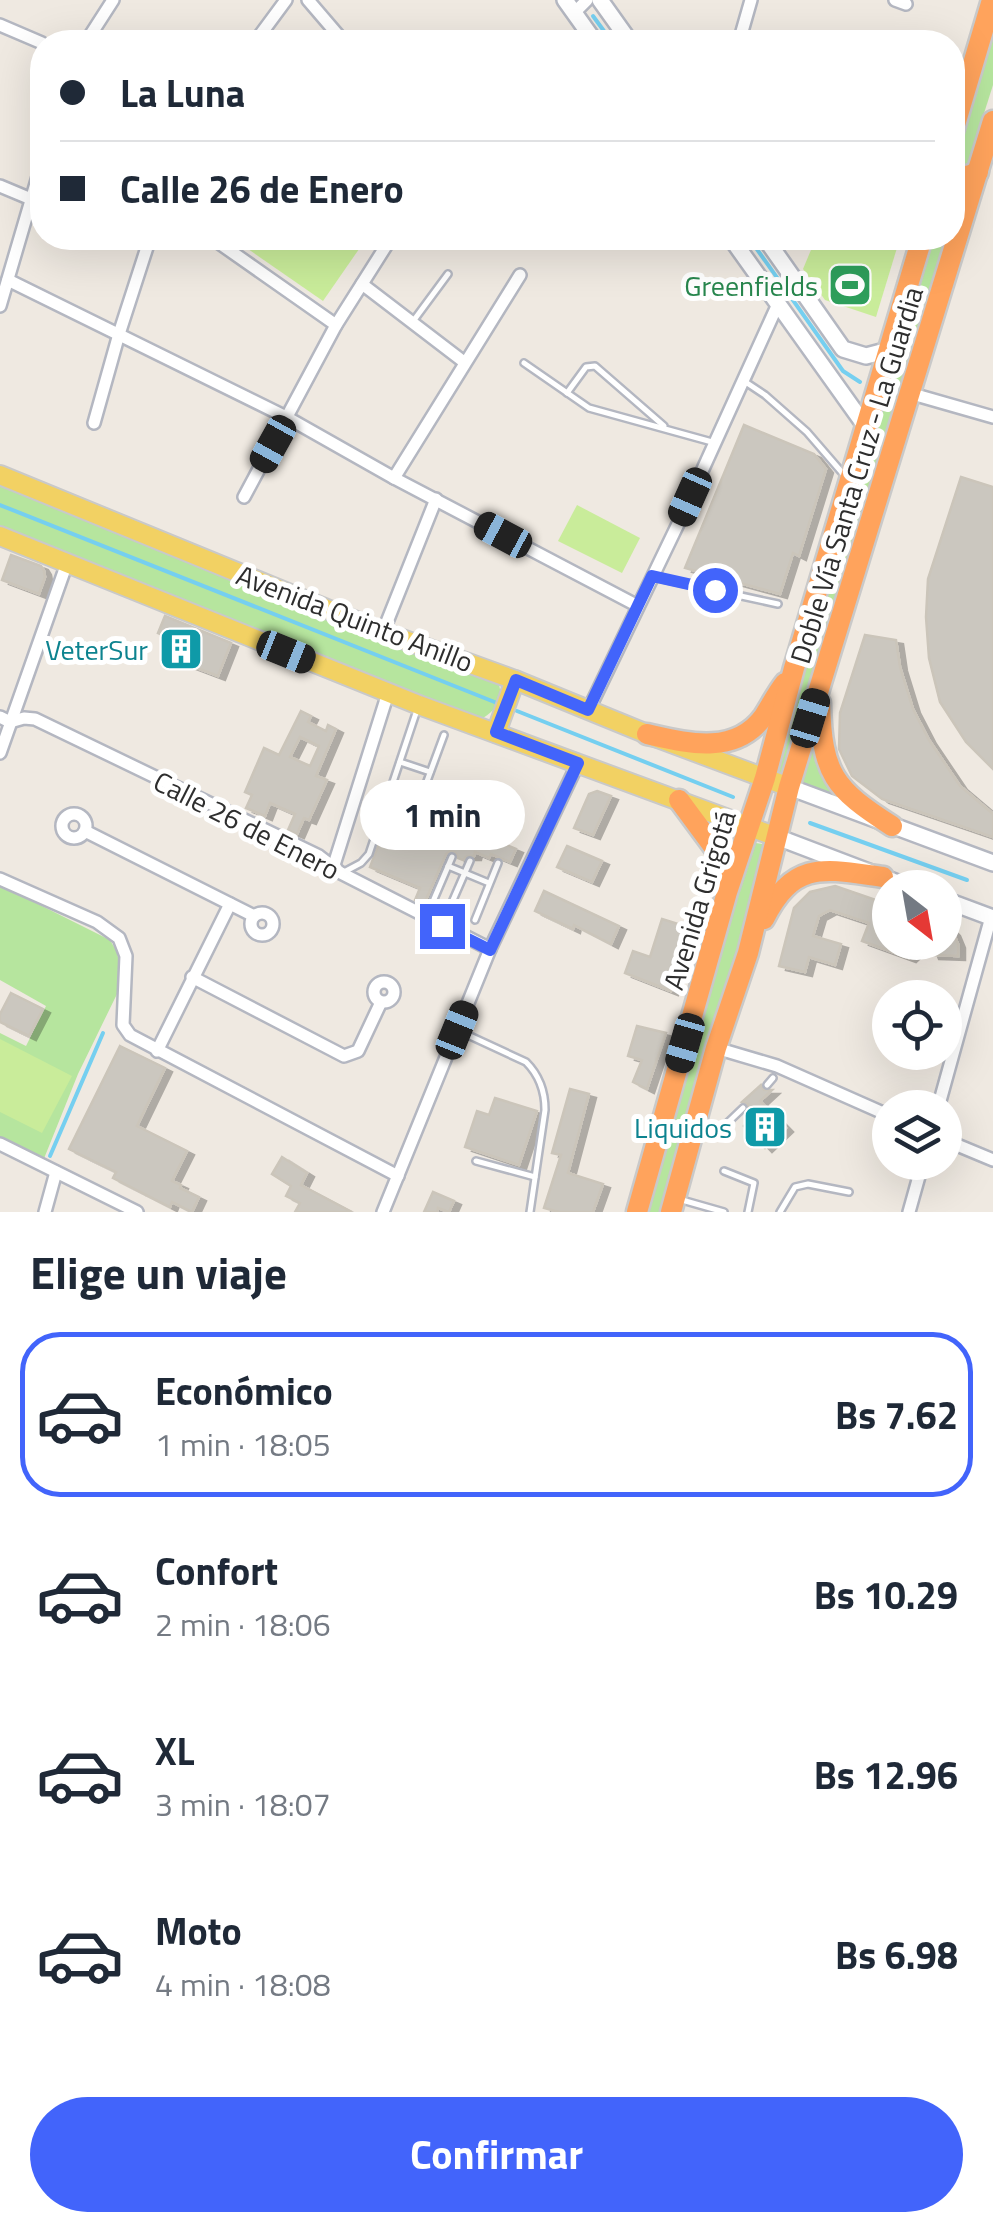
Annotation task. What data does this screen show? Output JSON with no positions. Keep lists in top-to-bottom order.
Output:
{
  "streets": {
    "highway": ["Doble Vía Santa Cruz - La Guardia", "Avenida Grigotá"],
    "main road": ["Avenida Quinto Anillo"],
    "street": ["Calle 26 de Enero"]
  },
  "crossings": [
    ["Doble Vía Santa Cruz - La Guardia", "Avenida Quinto Anillo"],
    ["Doble Vía Santa Cruz - La Guardia", "Avenida Grigotá"],
    ["Avenida Quinto Anillo", "Avenida Grigotá"]
  ],
  "places": {
    "sports": ["Greenfields"],
    "building": ["VeterSur", "Liquidos"]
  },
  "north": "bottom right",
  "page": {
    "banner": ["La Luna", "Calle 26 de Enero"],
    "bubble": "1 min",
    "heading": "Elige un viaje",
    "list": [
      {
        "name": "Económico",
        "note": "1 min · 18:05",
        "value": "Bs 7.62"
      },
      {
        "name": "Confort",
        "note": "2 min · 18:06",
        "value": "Bs 10.29"
      },
      {
        "name": "XL",
        "note": "3 min · 18:07",
        "value": "Bs 12.96"
      },
      {
        "name": "Moto",
        "note": "4 min · 18:08",
        "value": "Bs 6.98"
      }
    ],
    "buttons": "Confirmar"
  }
}
